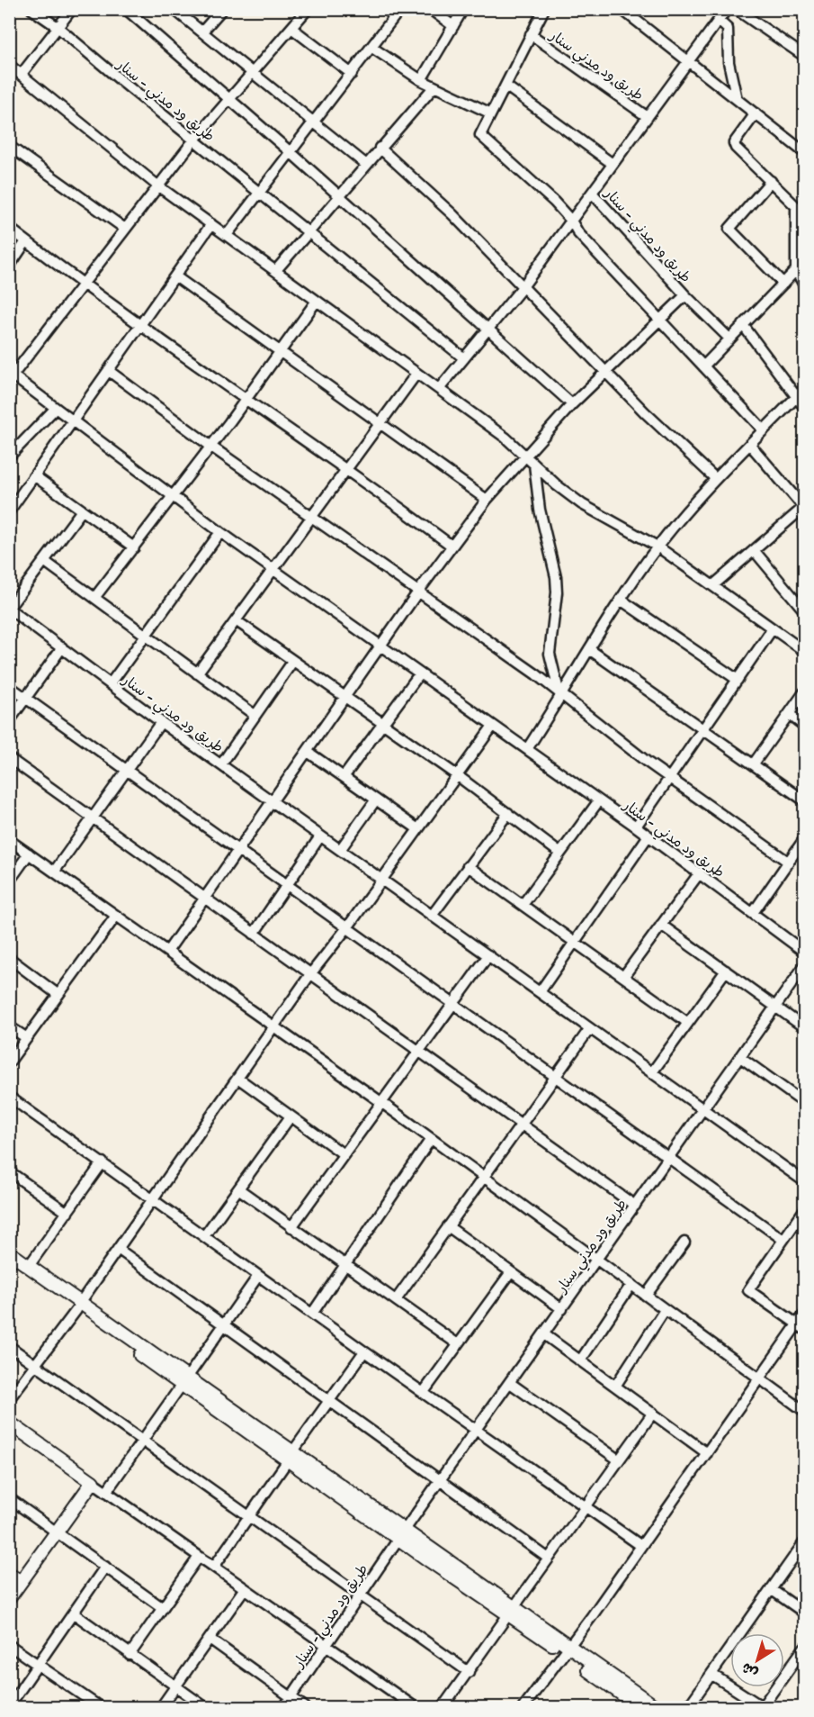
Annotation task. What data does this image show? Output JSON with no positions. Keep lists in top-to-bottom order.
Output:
{
  "streets": {
    "street": ["طريق ود مدني سنار", "طريق ود مدني - سنار"]
  },
  "crossings": [
    ["طريق ود مدني سنار", "طريق ود مدني - سنار"]
  ],
  "north": "bottom left"
}
